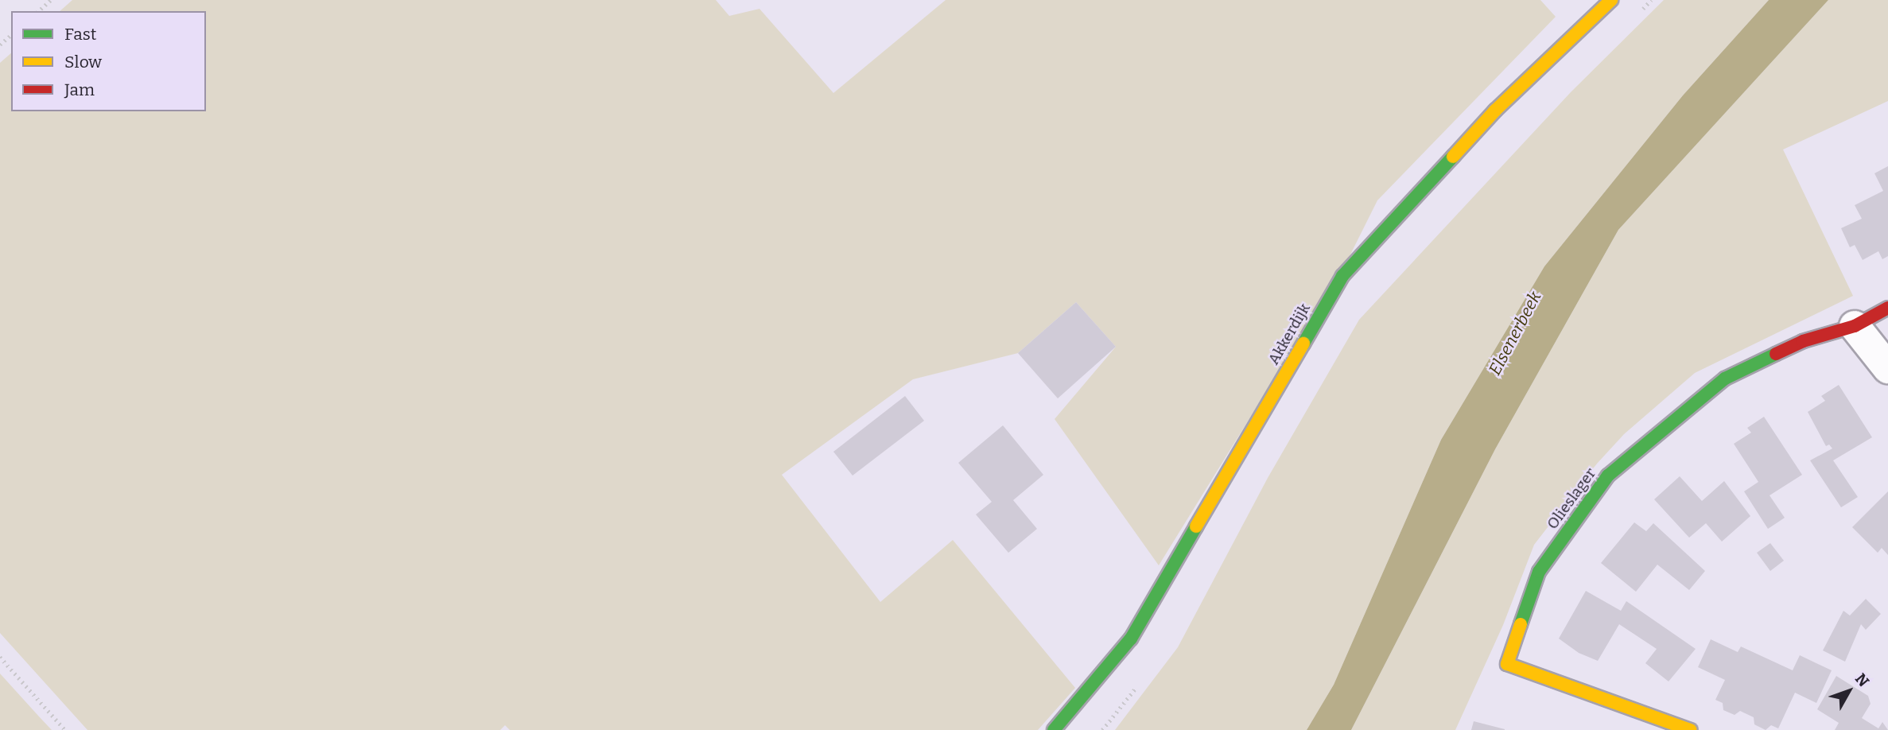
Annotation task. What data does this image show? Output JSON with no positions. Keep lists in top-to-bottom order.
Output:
{
  "streets": {
    "street": ["Akkerdijk", "Olieslager"]
  },
  "water": ["Elsenerbeek"],
  "legend": ["Fast", "Slow", "Jam"],
  "north": "top right"
}
